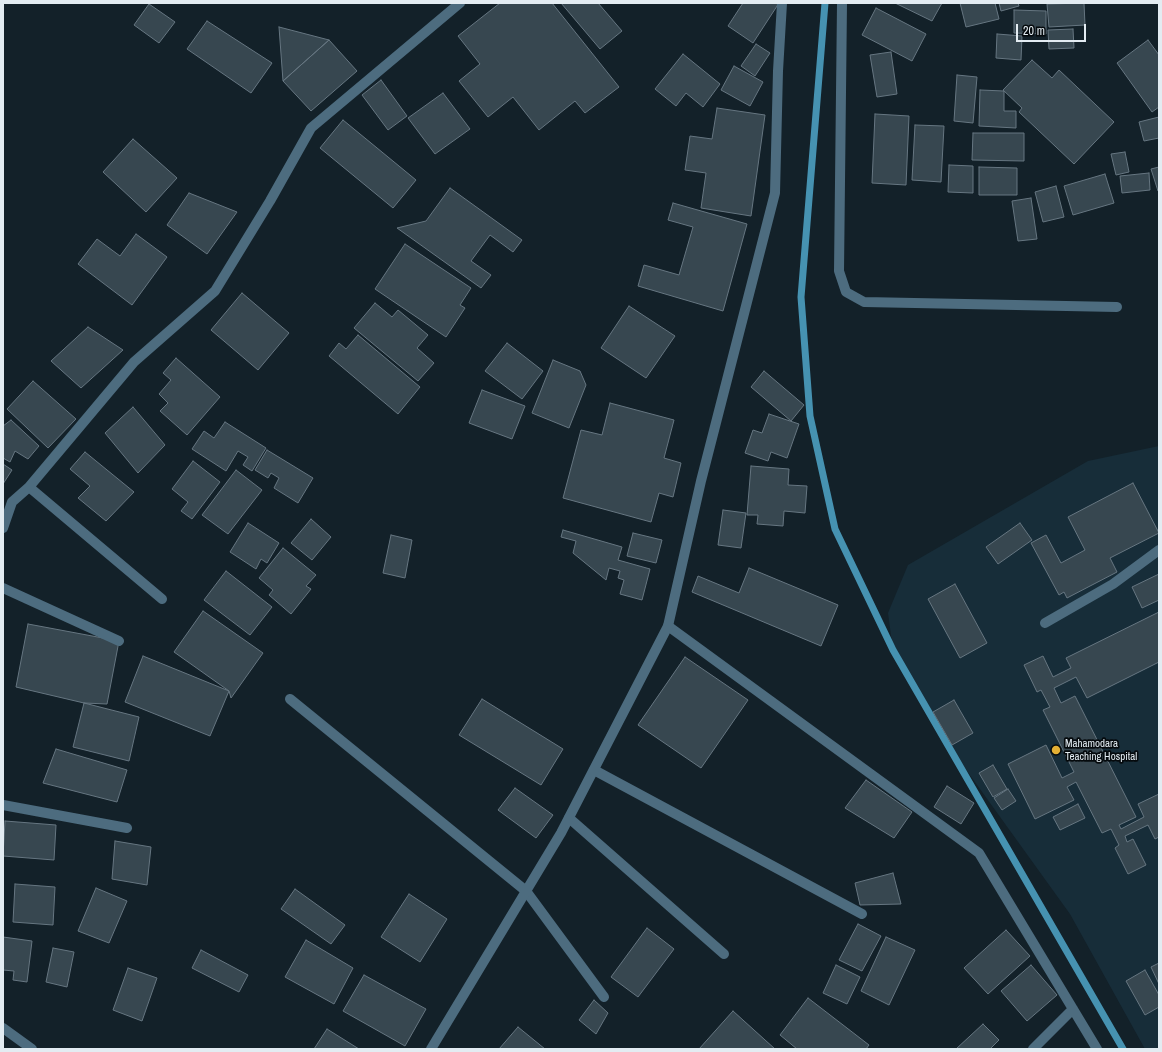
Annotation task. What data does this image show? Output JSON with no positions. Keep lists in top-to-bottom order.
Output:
{
  "places": ["Mahamodara Teaching Hospital"],
  "scale_bar": "20 m"
}
